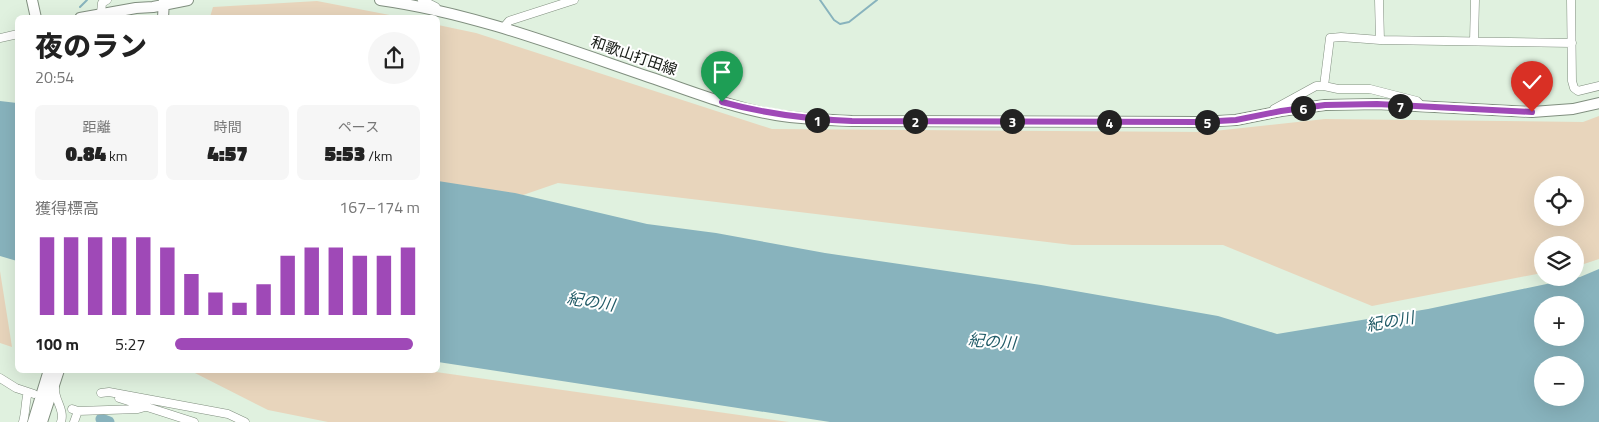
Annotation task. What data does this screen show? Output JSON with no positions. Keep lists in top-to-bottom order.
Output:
{
  "streets": {
    "main road": ["和歌山打田線"]
  },
  "water": ["紀の川"],
  "page": {
    "heading": ["夜のラン", "20:54"],
    "pins": [
      "7",
      "6",
      "1",
      "2",
      "3",
      "4",
      "5"
    ],
    "stats": [
      ["距離", "0.84 km"],
      ["時間", "4:57"],
      ["ペース", "5:53 /km"]
    ],
    "map_buttons": ["+", "−"],
    "chart": ["獲得標高", "167–174 m"],
    "list": [
      {
        "name": "100 m",
        "note": "5:27"
      }
    ]
  }
}
